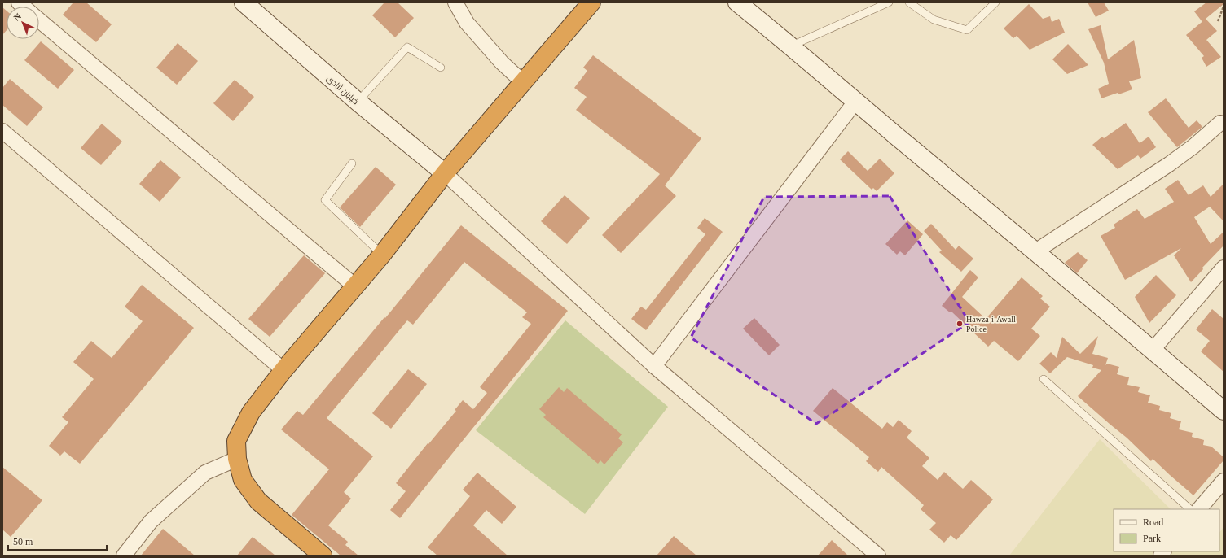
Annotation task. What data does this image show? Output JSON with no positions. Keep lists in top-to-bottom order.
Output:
{
  "streets": {
    "street": ["خیابان آزادی"]
  },
  "places": ["Hawza-i-Awall Police"],
  "legend": ["Road", "Park"],
  "scale_bar": "50 m",
  "north": "top left"
}
